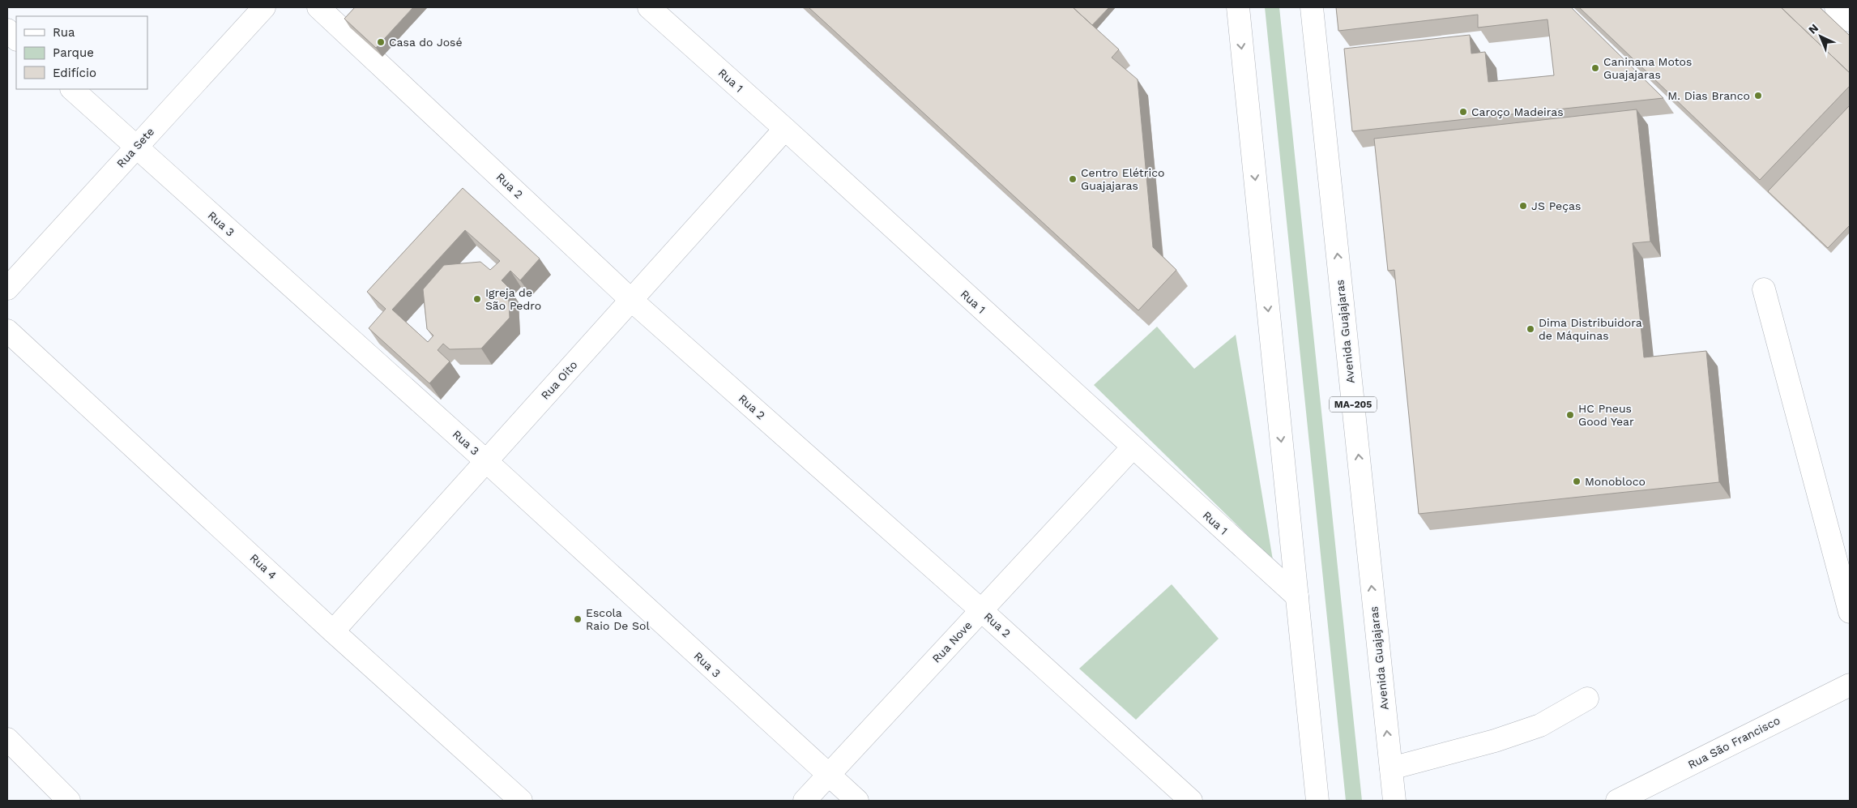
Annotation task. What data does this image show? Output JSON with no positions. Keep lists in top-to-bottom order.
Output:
{
  "streets": {
    "street": [
      "Rua 1",
      "Rua Sete",
      "Rua 2",
      "Rua 3",
      "Avenida Guajajaras",
      "Rua Oito",
      "MA-205",
      "Rua 4",
      "Rua Nove",
      "Rua São Francisco"
    ]
  },
  "crossings": [
    ["Rua 1", "Rua Oito"],
    ["Rua 1", "Rua Nove"],
    ["Rua Sete", "Rua 3"],
    ["Rua 2", "Rua Oito"],
    ["Rua 2", "Rua Nove"],
    ["Rua 3", "Rua Oito"],
    ["Rua 3", "Rua Nove"],
    ["Rua Oito", "Rua 4"]
  ],
  "places": [
    "Casa do José",
    "Caninana Motos Guajajaras",
    "M. Dias Branco",
    "Caroço Madeiras",
    "Centro Elétrico Guajajaras",
    "JS Peças",
    "Igreja de São Pedro",
    "Dima Distribuidora de Máquinas",
    "HC Pneus Good Year",
    "Monobloco",
    "Escola Raio De Sol"
  ],
  "legend": ["Rua", "Parque", "Edifício"],
  "north": "top left"
}
